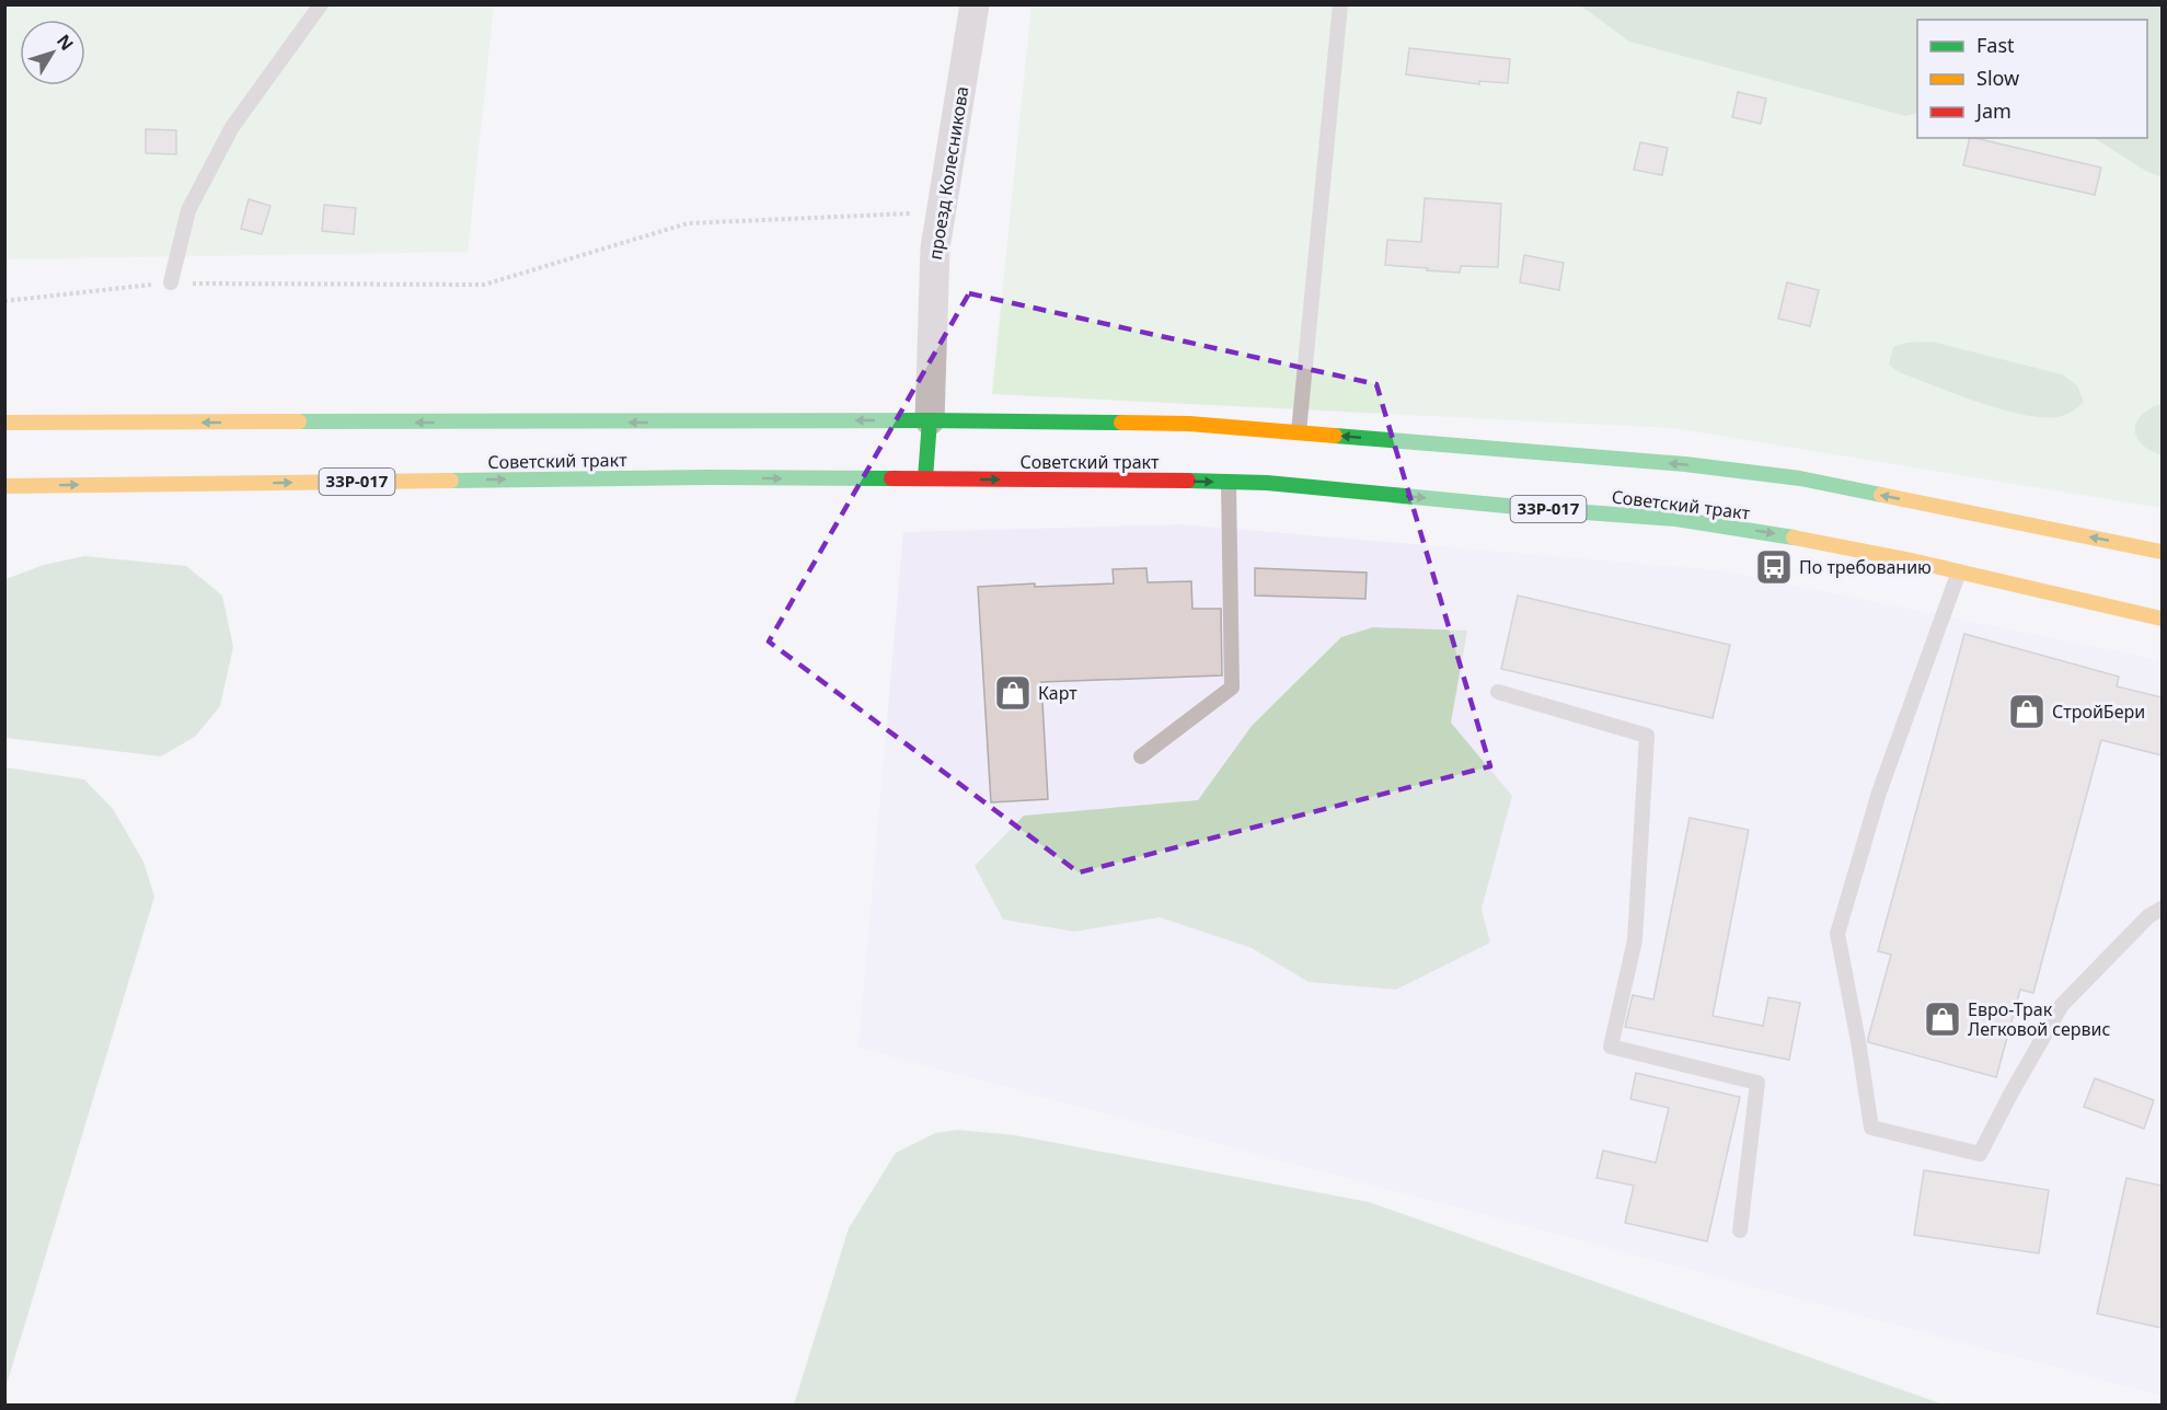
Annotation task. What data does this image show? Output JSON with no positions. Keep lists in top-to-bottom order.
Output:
{
  "streets": {
    "highway": ["Советский тракт", "33Р-017"],
    "street": ["проезд Колесникова"]
  },
  "crossings": [
    ["проезд Колесникова", "Советский тракт"]
  ],
  "places": {
    "bus stop": ["По требованию"],
    "shop": ["Карт", "СтройБери", "Евро-Трак Легковой сервис"]
  },
  "legend": ["Fast", "Slow", "Jam"],
  "north": "top right"
}
